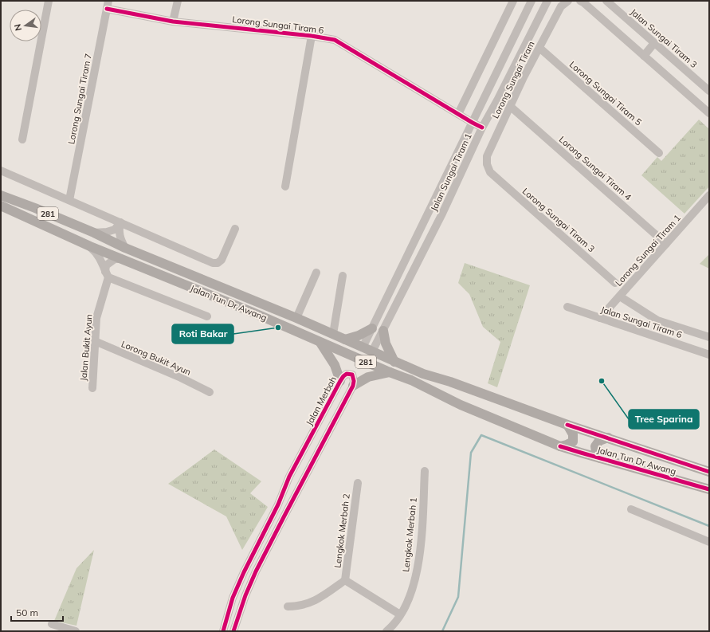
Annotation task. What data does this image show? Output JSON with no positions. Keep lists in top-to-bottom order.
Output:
{
  "streets": {
    "main road": ["281", "Jalan Tun Dr Awang"],
    "street": [
      "Lorong Sungai Tiram 6",
      "Jalan Sungai Tiram 3",
      "Lorong Sungai Tiram",
      "Lorong Sungai Tiram 5",
      "Lorong Sungai Tiram 7",
      "Lorong Sungai Tiram 4",
      "Jalan Sungai Tiram 1",
      "Lorong Sungai Tiram 3",
      "Lorong Sungai Tiram 1",
      "Jalan Sungai Tiram 6",
      "Jalan Bukit Ayun",
      "Lorong Bukit Ayun",
      "Jalan Merbah",
      "Lengkok Merbah 2",
      "Lengkok Merbah 1"
    ]
  },
  "crossings": [
    ["Lorong Sungai Tiram 6", "Lorong Sungai Tiram 7"],
    ["Lorong Sungai Tiram 6", "Jalan Sungai Tiram 1"],
    ["Lorong Sungai Tiram", "Lorong Sungai Tiram 5"],
    ["Lorong Sungai Tiram", "Lorong Sungai Tiram 4"],
    ["Lorong Sungai Tiram", "Lorong Sungai Tiram 3"],
    ["Lorong Sungai Tiram 4", "Lorong Sungai Tiram 1"],
    ["Jalan Sungai Tiram 1", "Jalan Tun Dr Awang"],
    ["Lorong Sungai Tiram 1", "Jalan Sungai Tiram 6"],
    ["Jalan Tun Dr Awang", "Jalan Bukit Ayun"],
    ["Jalan Bukit Ayun", "Lorong Bukit Ayun"],
    ["Lengkok Merbah 2", "Lengkok Merbah 1"]
  ],
  "places": ["Roti Bakar", "Tree Sparina"],
  "scale_bar": "50 m",
  "north": "left"
}
